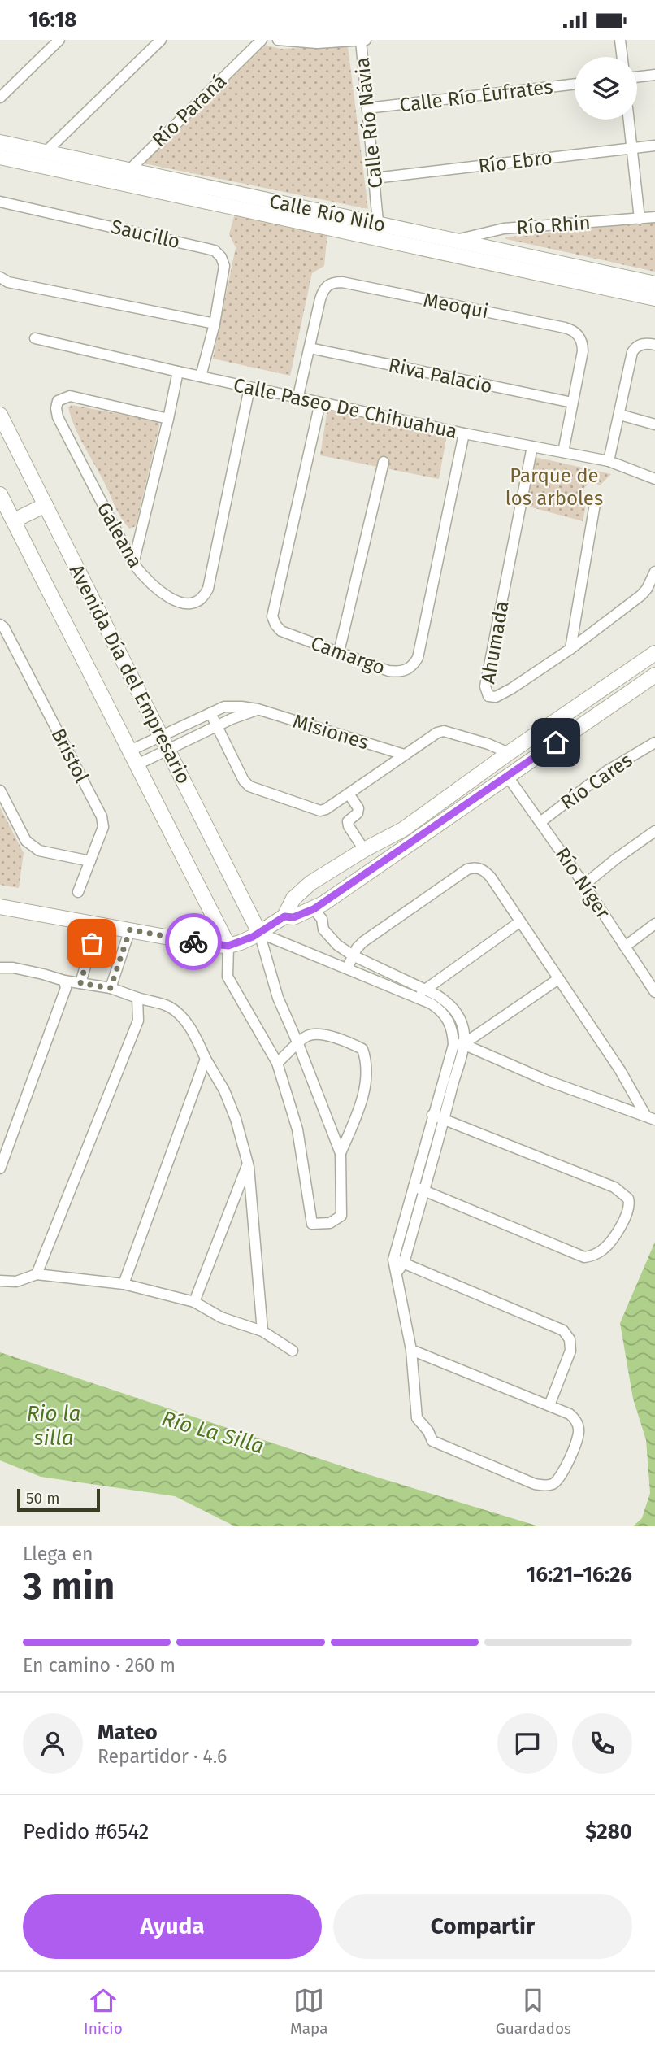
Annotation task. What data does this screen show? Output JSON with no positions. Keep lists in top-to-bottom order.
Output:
{
  "streets": {
    "street": [
      "Calle Río Éufrates",
      "Río Paraná",
      "Calle Río Návia",
      "Río Ebro",
      "Calle Río Nilo",
      "Río Rhin",
      "Saucillo",
      "Meoqui",
      "Riva Palacio",
      "Calle Paseo De Chihuahua",
      "Galeana",
      "Ahumada",
      "Camargo",
      "Avenida Día del Empresario",
      "Misiones",
      "Bristol",
      "Río Cares",
      "Río Níger"
    ]
  },
  "crossings": [
    ["Calle Río Éufrates", "Calle Río Návia"],
    ["Río Paraná", "Calle Río Nilo"],
    ["Calle Río Návia", "Río Ebro"],
    ["Calle Río Návia", "Calle Río Nilo"],
    ["Calle Río Nilo", "Río Rhin"],
    ["Saucillo", "Calle Paseo De Chihuahua"],
    ["Meoqui", "Riva Palacio"],
    ["Meoqui", "Calle Paseo De Chihuahua"],
    ["Calle Paseo De Chihuahua", "Galeana"],
    ["Calle Paseo De Chihuahua", "Ahumada"],
    ["Calle Paseo De Chihuahua", "Camargo"],
    ["Avenida Día del Empresario", "Misiones"],
    ["Río Cares", "Río Níger"]
  ],
  "water": ["Rio la silla", "Río La Silla"],
  "parks": ["Parque de los arboles"],
  "scale_bar": "50 m",
  "page": {
    "status": "16:18",
    "scale": "50 m",
    "heading": ["3 min", "Llega en", "16:21–16:26"],
    "panel": [
      "Mateo",
      "Repartidor · 4.6",
      "Pedido #6542",
      "$280"
    ],
    "bar": "En camino · 260 m",
    "buttons": ["Ayuda", "Compartir"],
    "tabs": ["Inicio", "Mapa", "Guardados"]
  }
}
